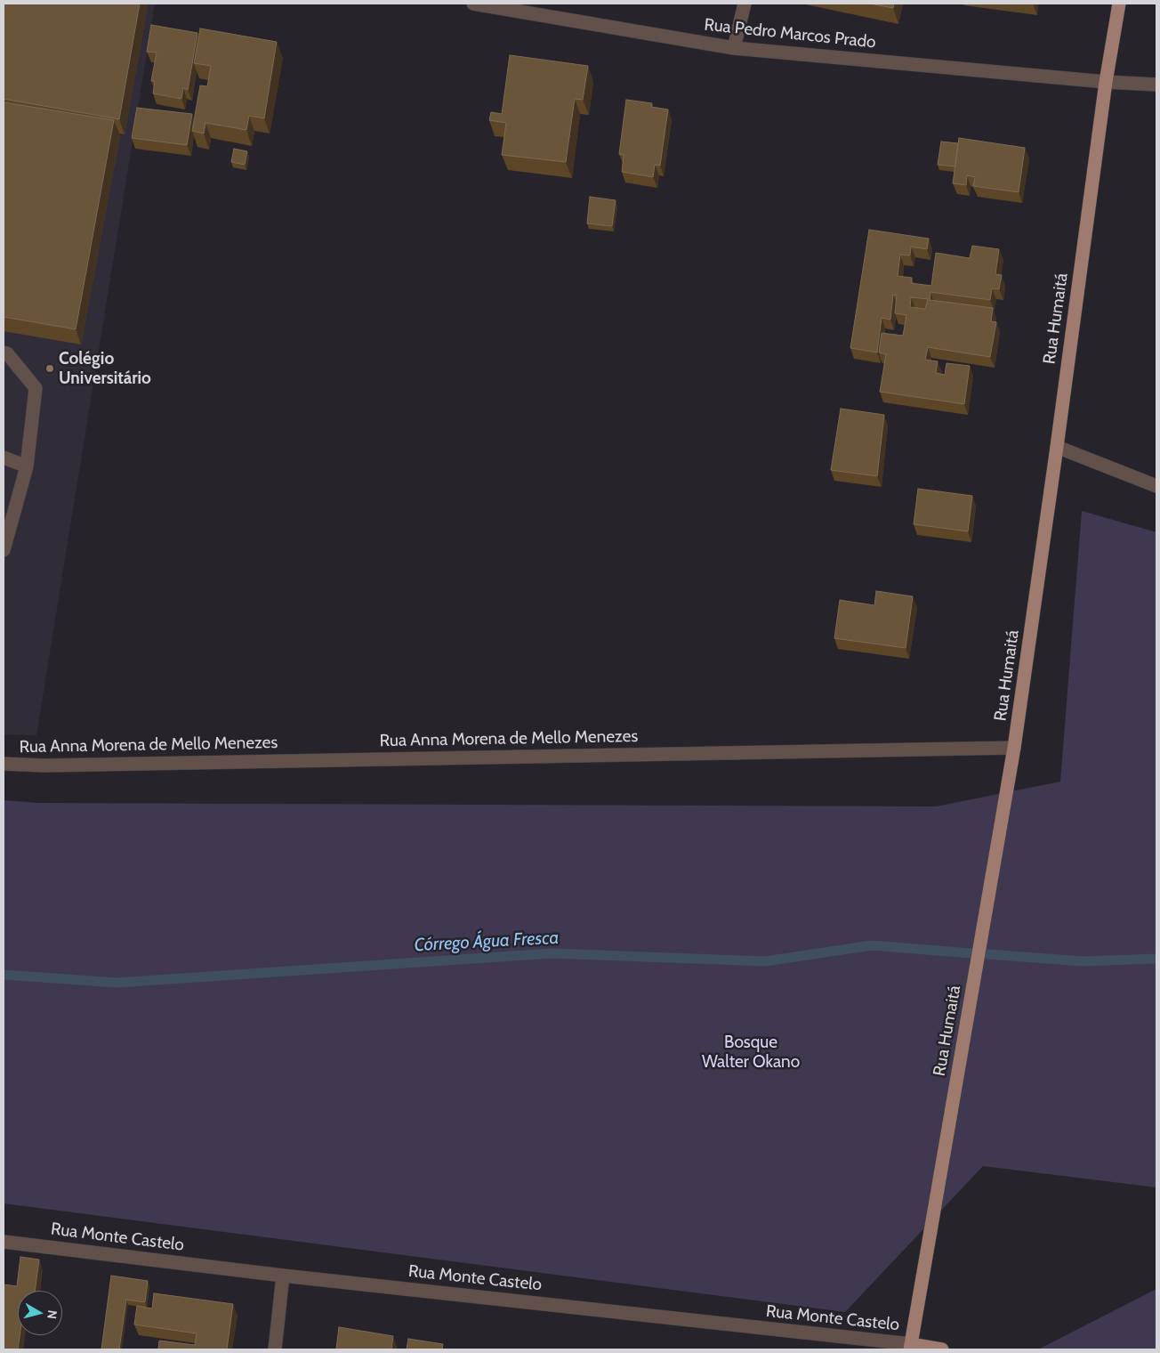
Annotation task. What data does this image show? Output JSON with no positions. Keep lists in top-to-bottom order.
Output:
{
  "streets": {
    "main road": ["Rua Humaitá", "Rua Monte Castelo"],
    "street": ["Rua Pedro Marcos Prado", "Rua Anna Morena de Mello Menezes"]
  },
  "crossings": [
    ["Rua Pedro Marcos Prado", "Rua Humaitá"],
    ["Rua Humaitá", "Rua Anna Morena de Mello Menezes"],
    ["Rua Humaitá", "Rua Monte Castelo"]
  ],
  "water": ["Córrego Água Fresca"],
  "parks": ["Bosque Walter Okano"],
  "places": ["Colégio Universitário"],
  "north": "right"
}
